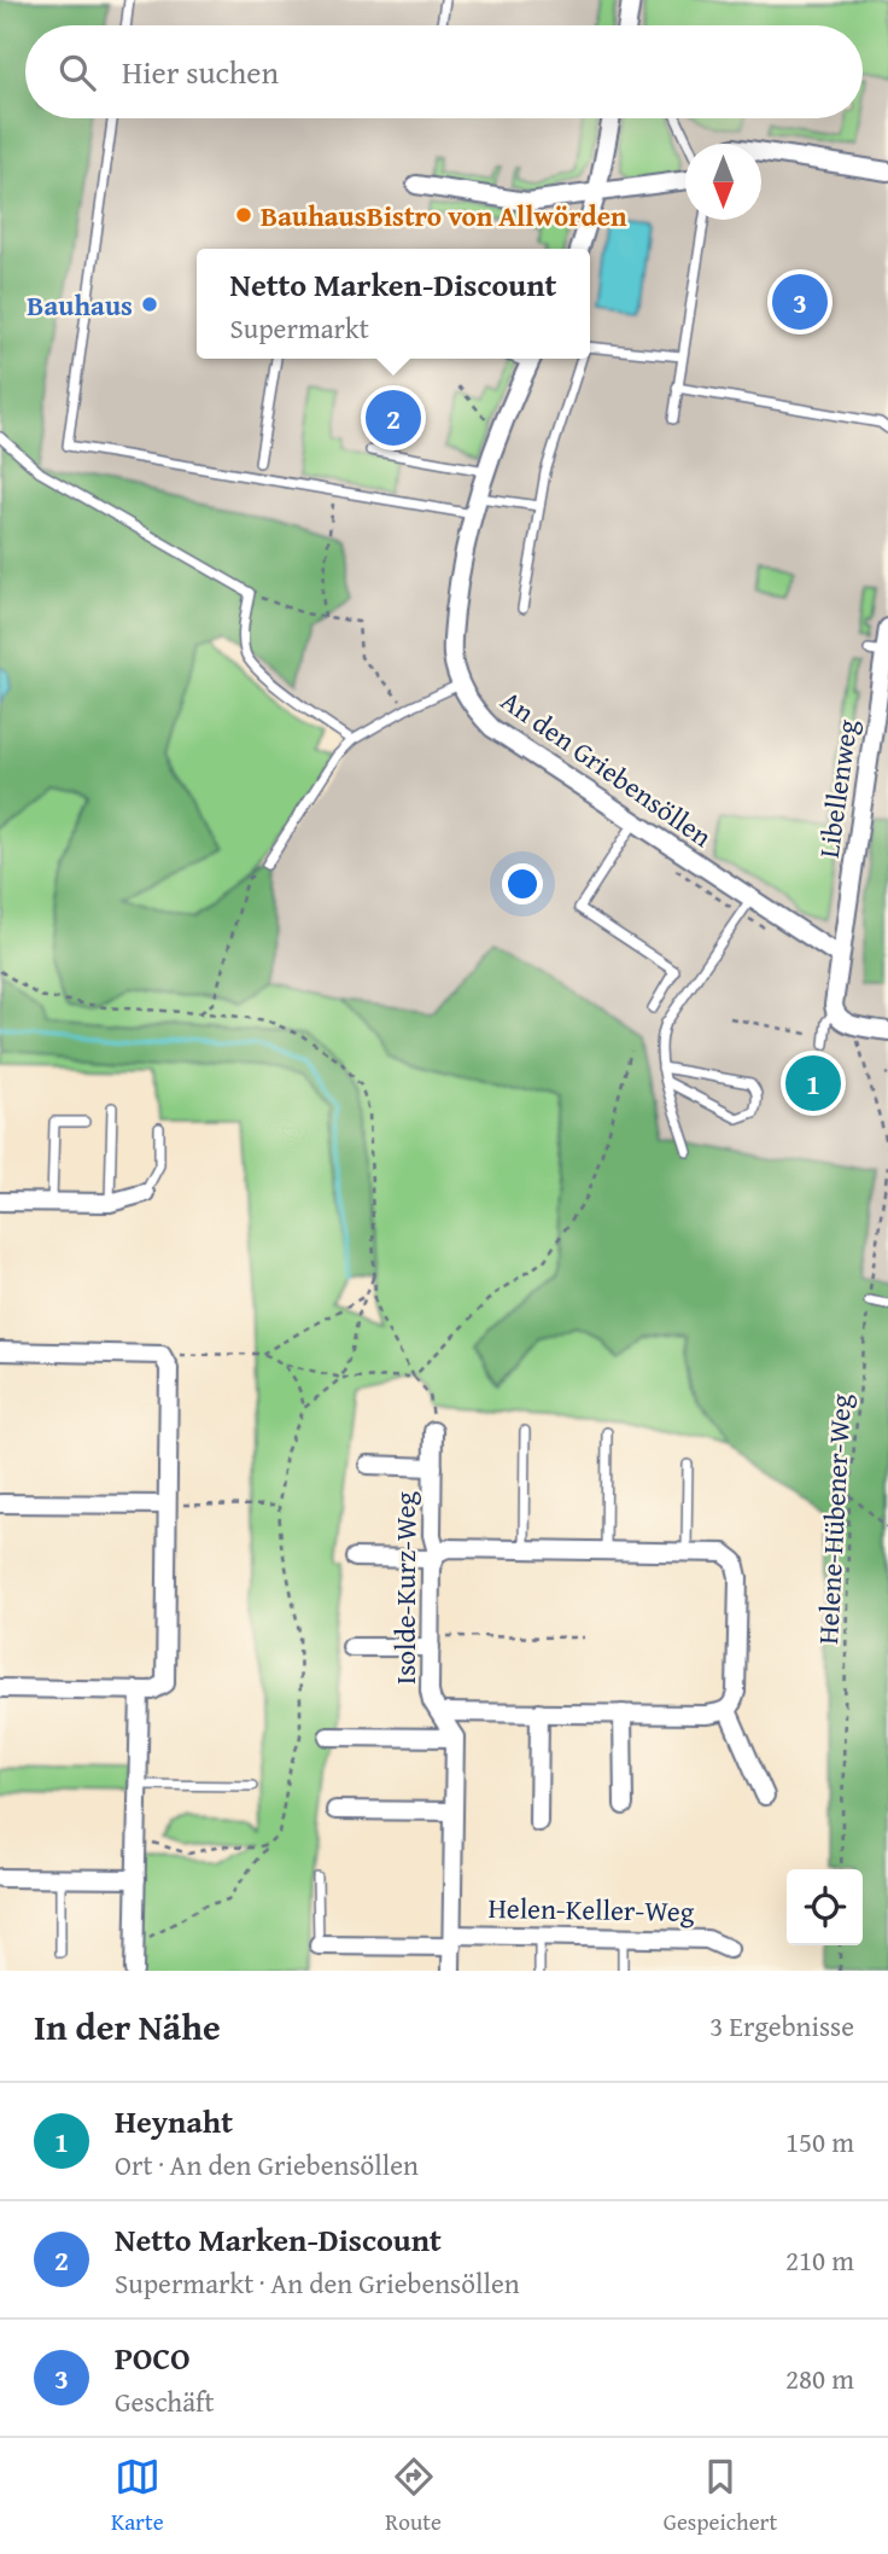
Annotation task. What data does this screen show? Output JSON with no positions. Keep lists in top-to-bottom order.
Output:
{
  "streets": {
    "street": [
      "An den Griebensöllen",
      "Libellenweg",
      "Isolde-Kurz-Weg",
      "Helen-Keller-Weg"
    ],
    "path": ["Helene-Hübener-Weg"]
  },
  "crossings": [
    ["An den Griebensöllen", "Libellenweg"]
  ],
  "places": ["BauhausBistro von Allwörden", "Bauhaus"],
  "north": "bottom",
  "page": {
    "search": "Hier suchen",
    "popup": ["Netto Marken-Discount", "Supermarkt"],
    "pins": ["3", "2", "1"],
    "heading": ["In der Nähe", "3 Ergebnisse"],
    "list": [
      {
        "mark": "1",
        "name": "Heynaht",
        "note": "Ort · An den Griebensöllen",
        "value": "150 m"
      },
      {
        "mark": "2",
        "name": "Netto Marken-Discount",
        "note": "Supermarkt · An den Griebensöllen",
        "value": "210 m"
      },
      {
        "mark": "3",
        "name": "POCO",
        "note": "Geschäft",
        "value": "280 m"
      }
    ],
    "nav": ["Karte", "Route", "Gespeichert"]
  }
}
